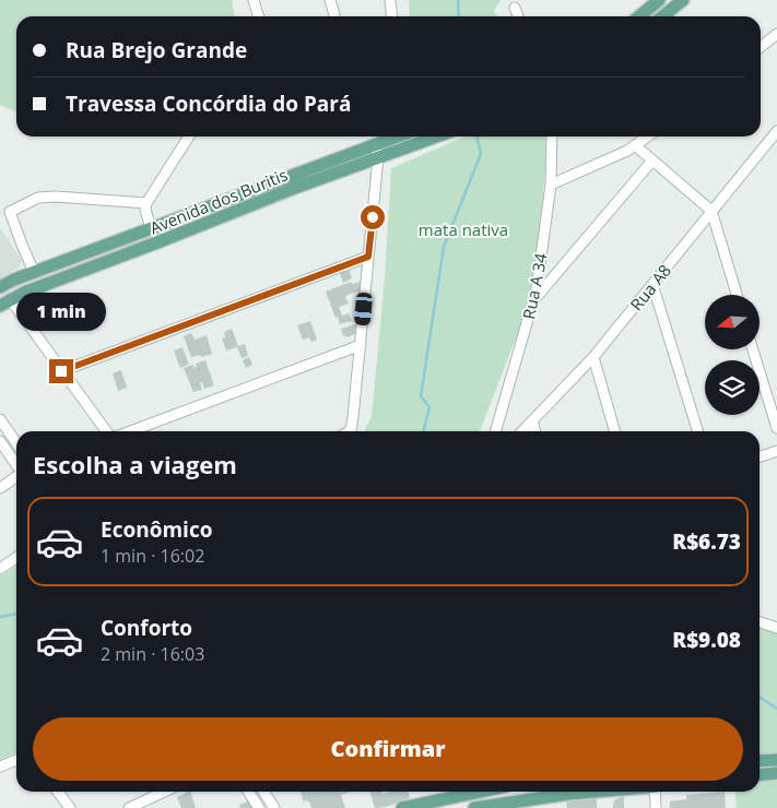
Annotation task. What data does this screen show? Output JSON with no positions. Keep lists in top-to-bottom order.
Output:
{
  "streets": {
    "main road": ["Avenida dos Buritis"],
    "street": ["Rua A 34", "Rua A8"]
  },
  "parks": ["mata nativa"],
  "north": "left",
  "page": {
    "banner": ["Rua Brejo Grande", "Travessa Concórdia do Pará"],
    "bubble": "1 min",
    "heading": "Escolha a viagem",
    "list": [
      {
        "name": "Econômico",
        "note": "1 min · 16:02",
        "value": "R$6.73"
      },
      {
        "name": "Conforto",
        "note": "2 min · 16:03",
        "value": "R$9.08"
      }
    ],
    "buttons": "Confirmar"
  }
}
